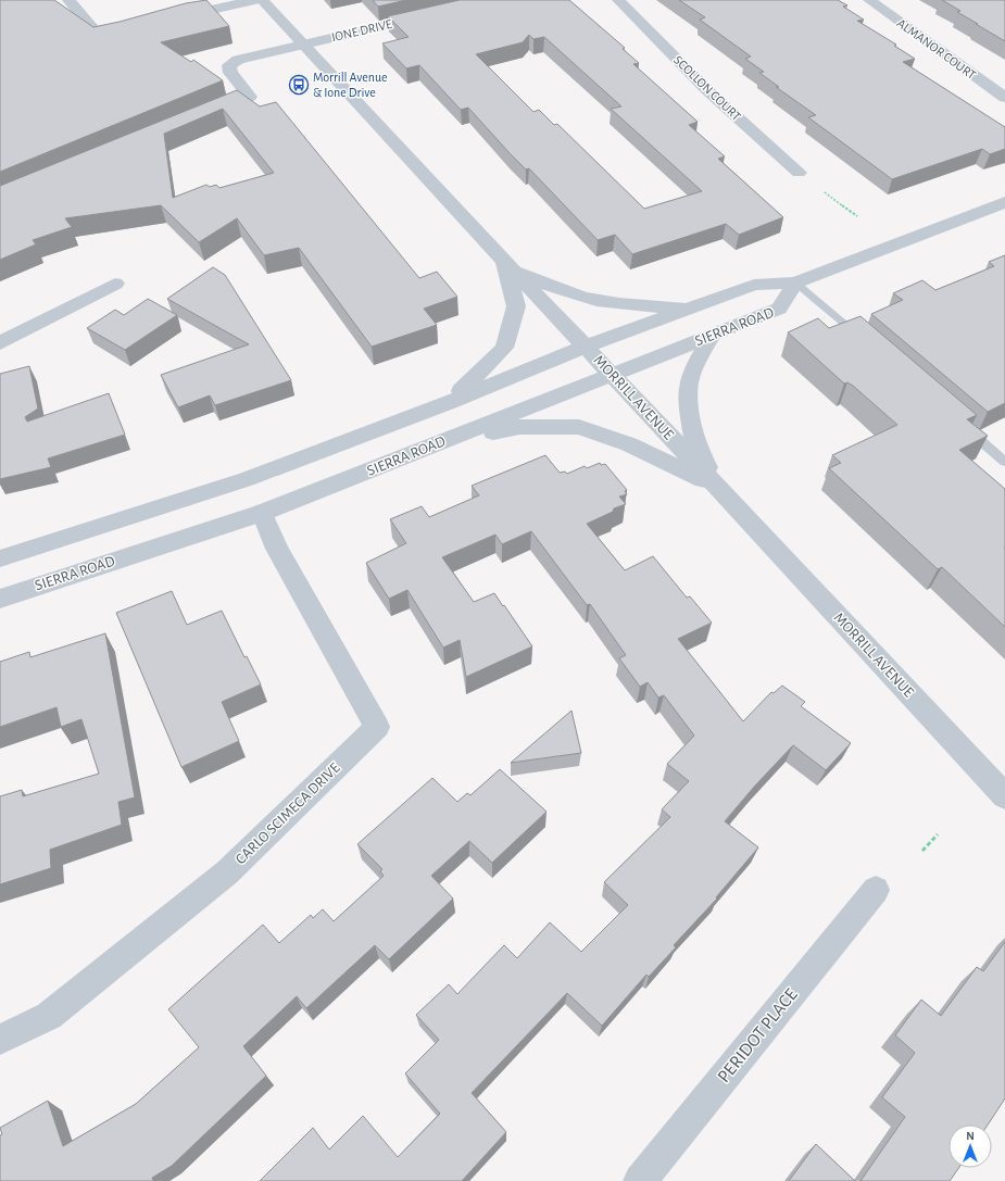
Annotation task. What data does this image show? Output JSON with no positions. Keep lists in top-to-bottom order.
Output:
{
  "streets": {
    "street": [
      "IONE DRIVE",
      "ALMANOR COURT",
      "SCOLLON COURT",
      "SIERRA ROAD",
      "MORRILL AVENUE",
      "CARLO SCIMECA DRIVE",
      "PERIDOT PLACE"
    ]
  },
  "crossings": [
    ["IONE DRIVE", "MORRILL AVENUE"],
    ["SIERRA ROAD", "MORRILL AVENUE"],
    ["SIERRA ROAD", "CARLO SCIMECA DRIVE"]
  ],
  "places": {
    "bus stop": ["Morrill Avenue & Ione Drive"]
  },
  "north": "top"
}
